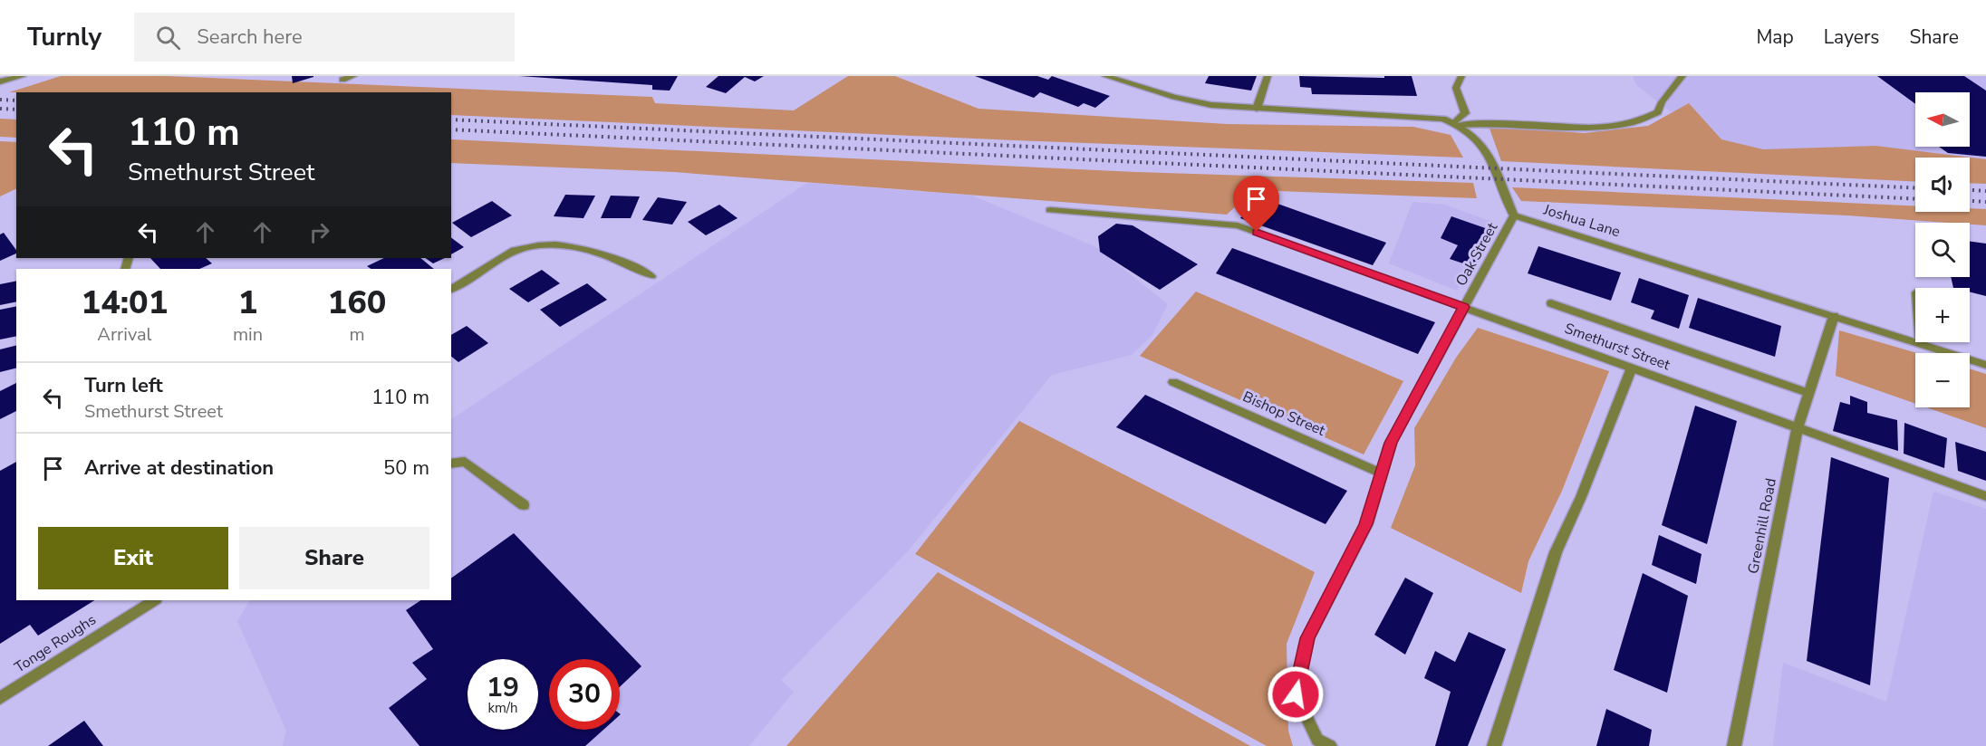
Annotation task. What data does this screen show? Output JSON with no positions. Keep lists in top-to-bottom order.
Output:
{
  "streets": {
    "street": [
      "Joshua Lane",
      "Oak Street",
      "Smethurst Street",
      "Bishop Street",
      "Greenhill Road",
      "Tonge Roughs"
    ]
  },
  "crossings": [
    ["Joshua Lane", "Oak Street"],
    ["Joshua Lane", "Greenhill Road"],
    ["Oak Street", "Smethurst Street"],
    ["Oak Street", "Bishop Street"],
    ["Smethurst Street", "Greenhill Road"]
  ],
  "north": "left",
  "page": {
    "header": "Turnly",
    "search": "Search here",
    "nav": ["Map", "Layers", "Share"],
    "map_buttons": ["+", "−"],
    "turn": ["110 m", "Smethurst Street"],
    "eta": [
      "14:01",
      "Arrival",
      "1",
      "min",
      "160",
      "m"
    ],
    "list": [
      {
        "name": "Turn left",
        "note": "Smethurst Street",
        "value": "110 m"
      },
      {
        "name": "Arrive at destination",
        "value": "50 m"
      }
    ],
    "buttons": ["Exit", "Share"],
    "speed": "19 km/h",
    "limit": "30"
  }
}
